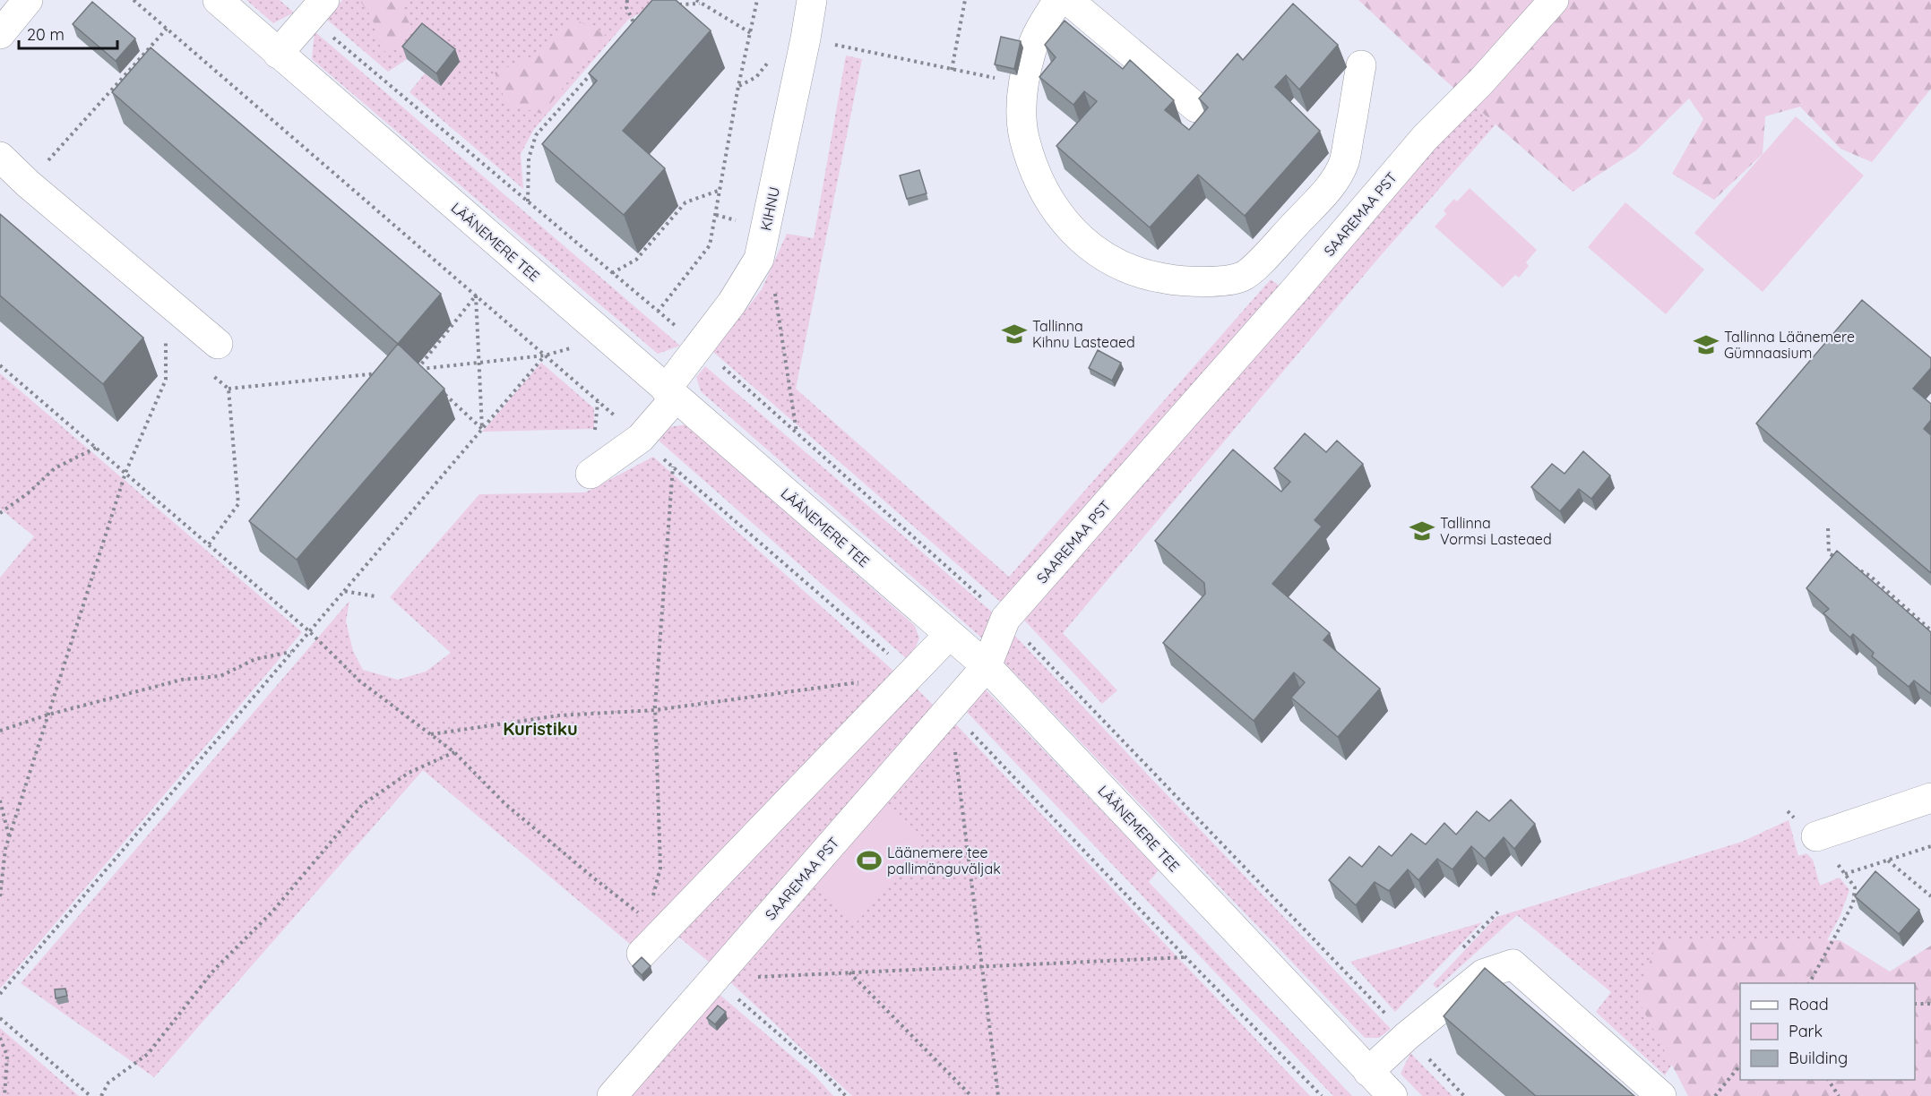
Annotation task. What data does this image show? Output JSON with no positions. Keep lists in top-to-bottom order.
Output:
{
  "streets": {
    "street": ["KIHNU", "SAAREMAA PST", "LÄÄNEMERE TEE"]
  },
  "crossings": [
    ["KIHNU", "LÄÄNEMERE TEE"],
    ["SAAREMAA PST", "LÄÄNEMERE TEE"]
  ],
  "districts": ["Kuristiku"],
  "places": {
    "school or university": ["Tallinna Kihnu Lasteaed", "Tallinna Läänemere Gümnaasium", "Tallinna Vormsi Lasteaed"],
    "sports": ["Läänemere tee pallimänguväljak"]
  },
  "legend": ["Road", "Park", "Building"],
  "scale_bar": "20 m"
}
